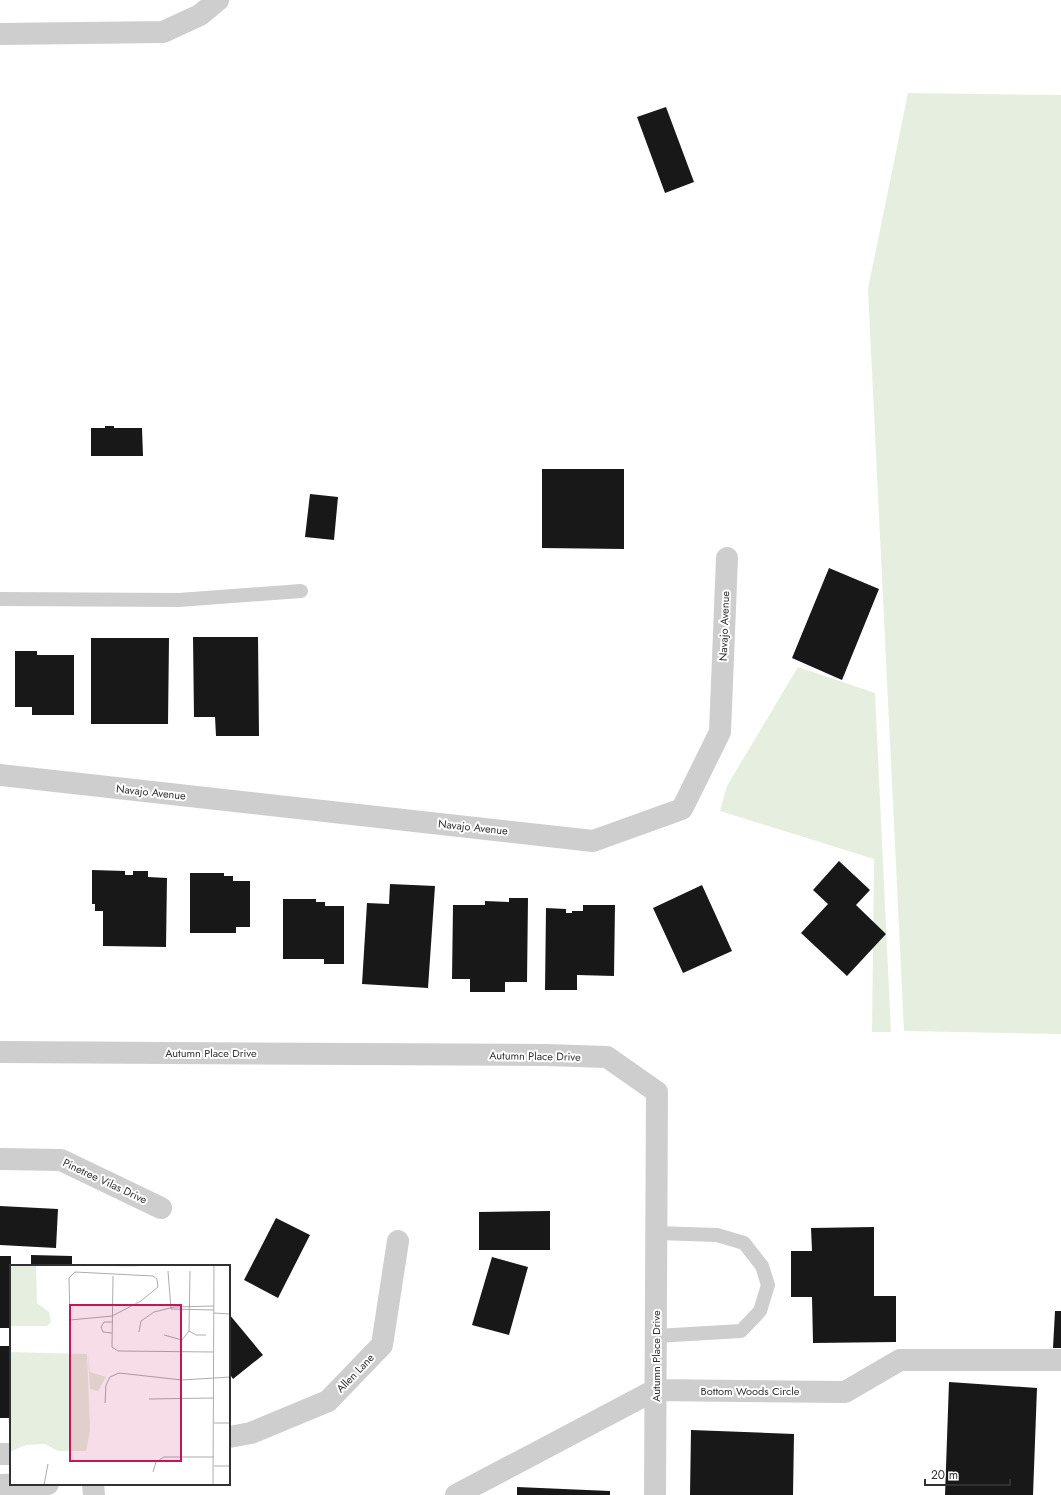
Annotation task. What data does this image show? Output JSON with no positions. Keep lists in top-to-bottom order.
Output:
{
  "streets": {
    "street": [
      "Navajo Avenue",
      "Autumn Place Drive",
      "Pinetree Vilas Drive",
      "Allen Lane",
      "Bottom Woods Circle"
    ]
  },
  "crossings": [
    ["Autumn Place Drive", "Bottom Woods Circle"]
  ],
  "scale_bar": "20 m"
}
